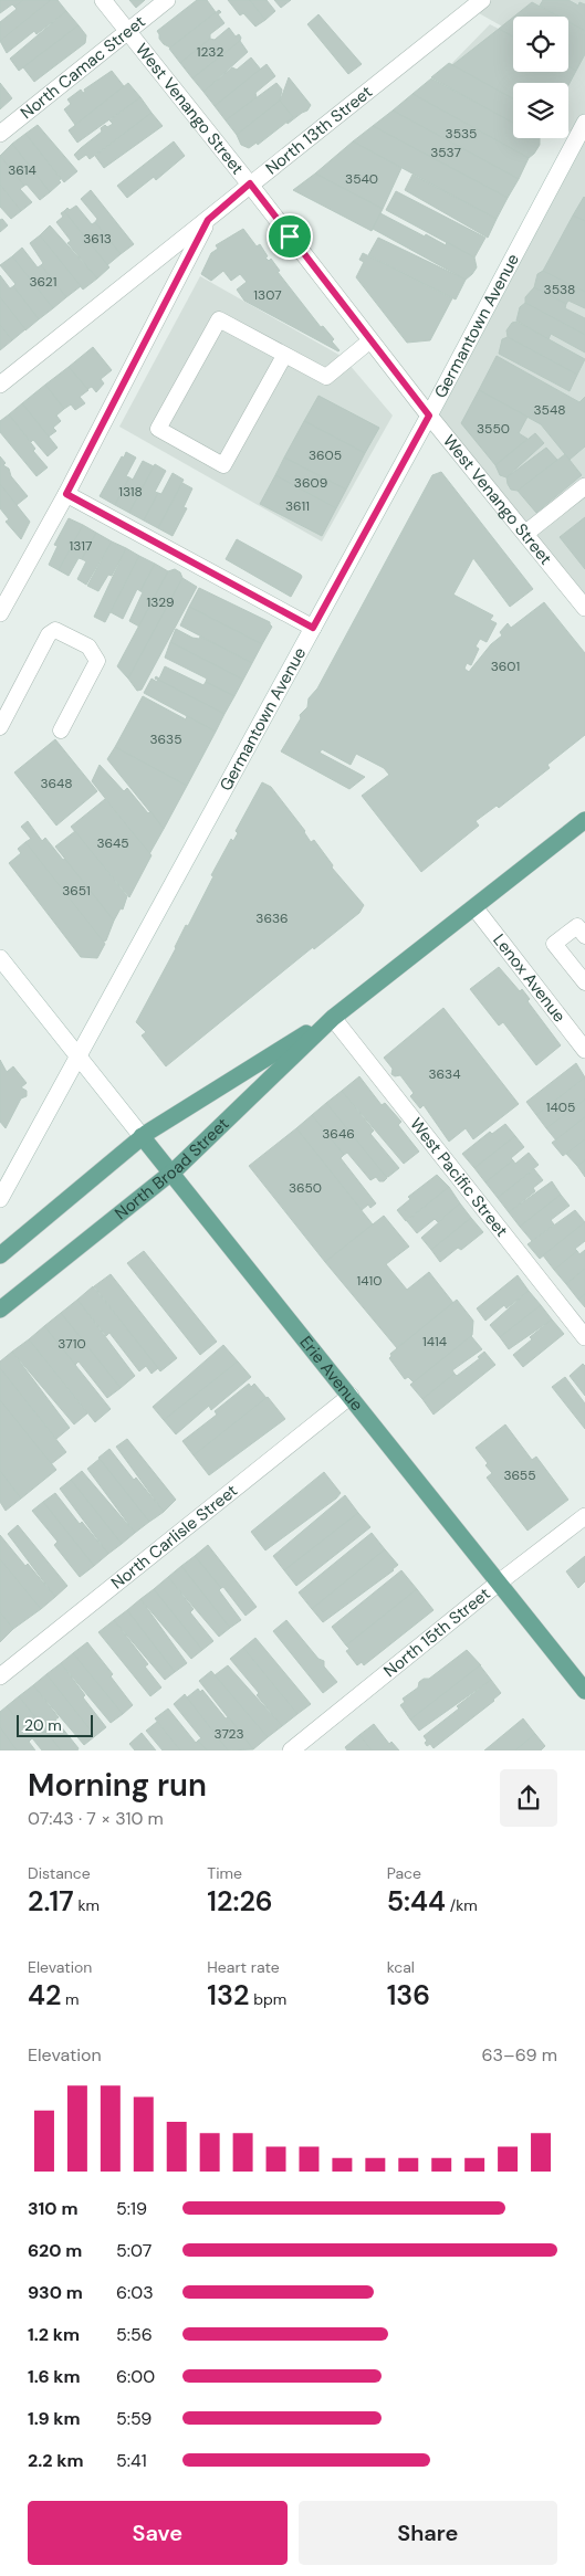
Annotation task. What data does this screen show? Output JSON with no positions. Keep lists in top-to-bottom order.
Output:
{
  "streets": {
    "main road": ["North Broad Street", "Erie Avenue"],
    "street": [
      "North Camac Street",
      "West Venango Street",
      "North 13th Street",
      "Germantown Avenue",
      "Lenox Avenue",
      "West Pacific Street",
      "North Carlisle Street",
      "North 15th Street"
    ]
  },
  "crossings": [
    ["North Camac Street", "West Venango Street"],
    ["West Venango Street", "North 13th Street"],
    ["West Venango Street", "Germantown Avenue"],
    ["Germantown Avenue", "Erie Avenue"],
    ["Lenox Avenue", "North Broad Street"],
    ["North Broad Street", "West Pacific Street"],
    ["North Broad Street", "Erie Avenue"],
    ["Erie Avenue", "North Carlisle Street"],
    ["Erie Avenue", "North 15th Street"]
  ],
  "house_numbers": [
    "1232",
    "3535",
    "3537",
    "3614",
    "3540",
    "3613",
    "3621",
    "3538",
    "1307",
    "3548",
    "3550",
    "3605",
    "3609",
    "1318",
    "3611",
    "1317",
    "1329",
    "3601",
    "3635",
    "3648",
    "3645",
    "3651",
    "3636",
    "3634",
    "1405",
    "3646",
    "3650",
    "1410",
    "1414",
    "3710",
    "3655",
    "3723"
  ],
  "scale_bar": "20 m",
  "page": {
    "scale": "20 m",
    "heading": ["Morning run", "07:43 · 7 × 310 m"],
    "stats": [
      ["Distance", "2.17 km"],
      ["Time", "12:26"],
      ["Pace", "5:44 /km"],
      ["Elevation", "42 m"],
      ["Heart rate", "132 bpm"],
      ["kcal", "136"]
    ],
    "chart": ["Elevation", "63–69 m"],
    "list": [
      {
        "name": "310 m",
        "note": "5:19"
      },
      {
        "name": "620 m",
        "note": "5:07"
      },
      {
        "name": "930 m",
        "note": "6:03"
      },
      {
        "name": "1.2 km",
        "note": "5:56"
      },
      {
        "name": "1.6 km",
        "note": "6:00"
      },
      {
        "name": "1.9 km",
        "note": "5:59"
      },
      {
        "name": "2.2 km",
        "note": "5:41"
      }
    ],
    "buttons": ["Save", "Share"]
  }
}
